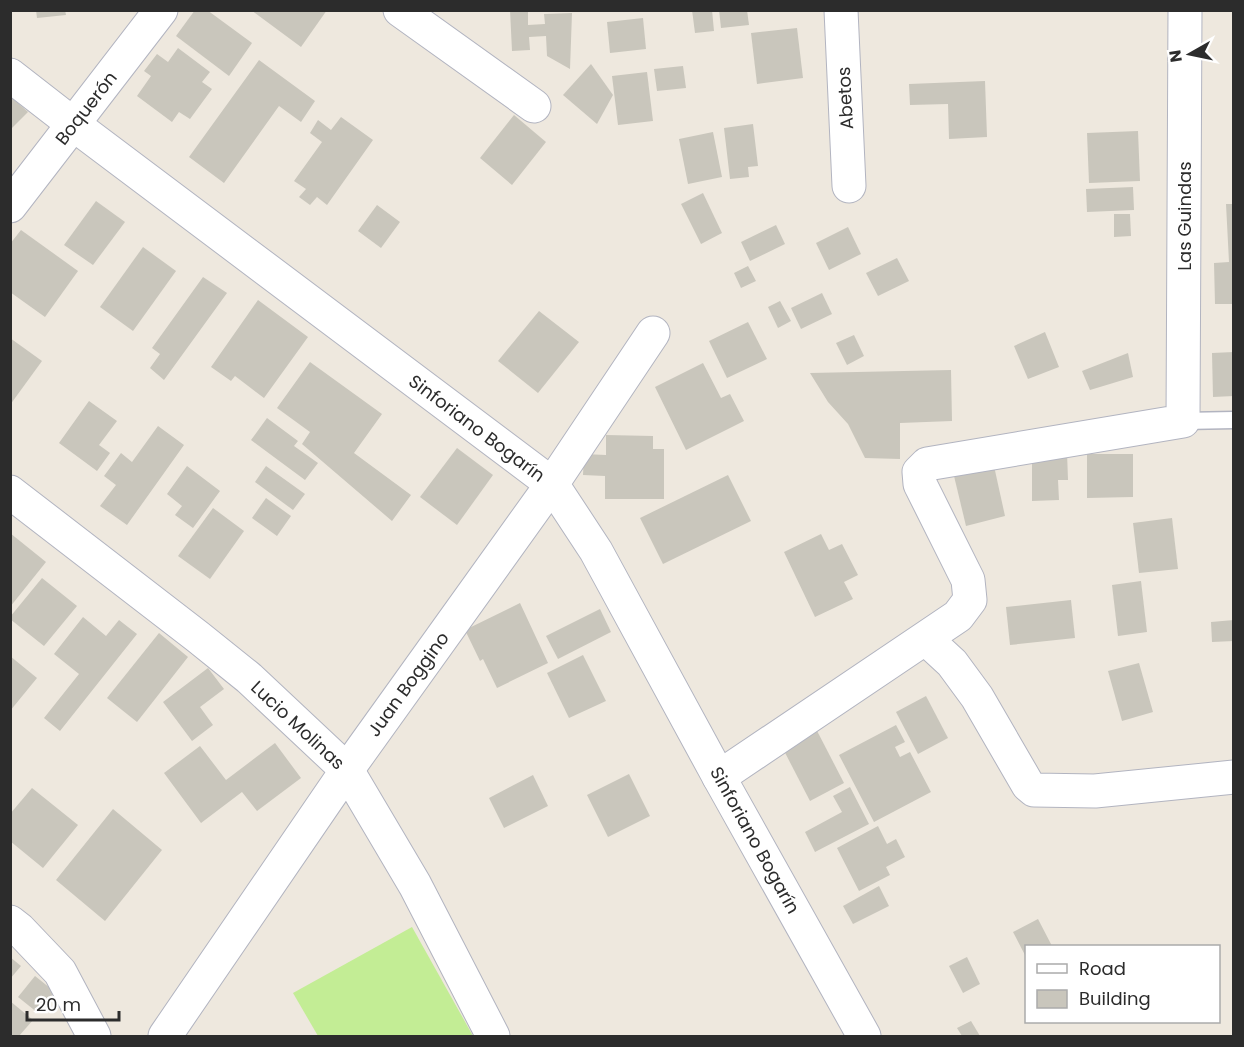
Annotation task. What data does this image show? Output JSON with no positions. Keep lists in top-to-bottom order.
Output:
{
  "streets": {
    "street": [
      "Abetos",
      "Boquerón",
      "Las Guindas",
      "Sinforiano Bogarín",
      "Juan Boggino",
      "Lucio Molinas"
    ]
  },
  "crossings": [
    ["Boquerón", "Sinforiano Bogarín"],
    ["Sinforiano Bogarín", "Juan Boggino"],
    ["Juan Boggino", "Lucio Molinas"]
  ],
  "legend": ["Road", "Building"],
  "scale_bar": "20 m",
  "north": "left"
}
